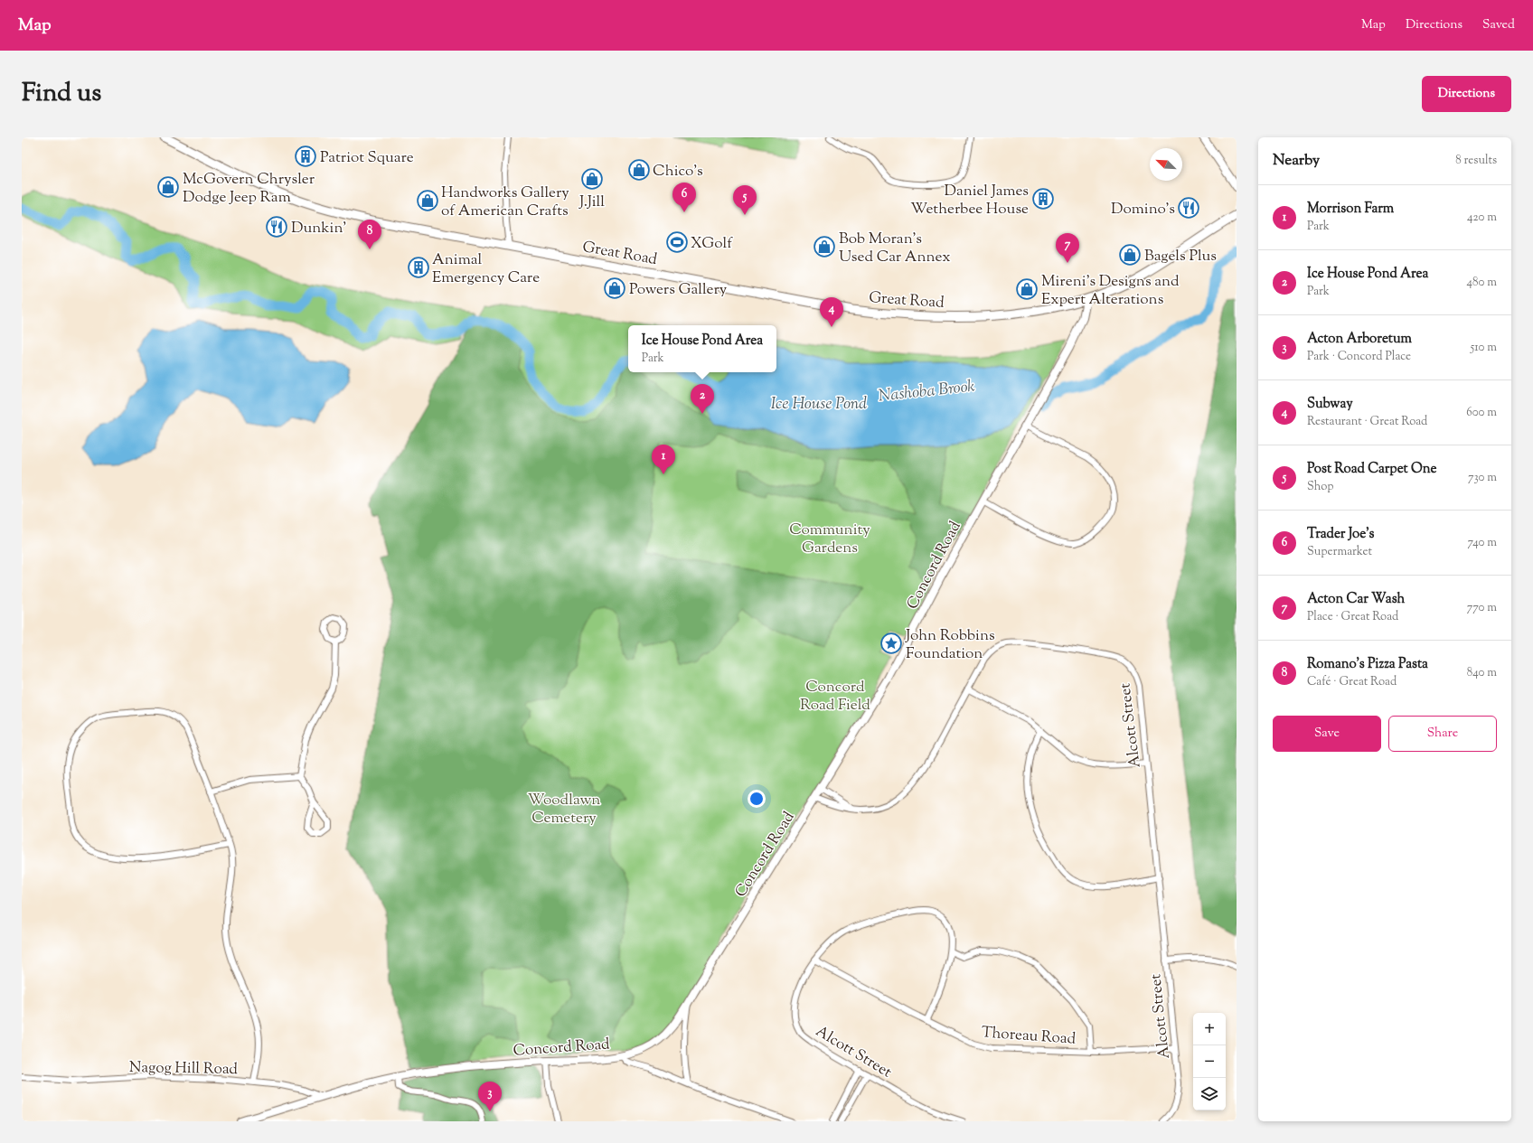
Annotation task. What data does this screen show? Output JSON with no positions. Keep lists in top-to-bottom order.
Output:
{
  "streets": {
    "main road": ["Great Road"],
    "street": [
      "Concord Road",
      "Alcott Street",
      "Thoreau Road",
      "Nagog Hill Road"
    ]
  },
  "crossings": [
    ["Great Road", "Concord Road"],
    ["Concord Road", "Alcott Street"],
    ["Concord Road", "Nagog Hill Road"],
    ["Alcott Street", "Thoreau Road"]
  ],
  "water": ["Nashoba Brook", "Ice House Pond"],
  "parks": ["Community Gardens", "Concord Road Field", "Woodlawn Cemetery"],
  "places": {
    "building": ["Patriot Square", "Daniel James Wetherbee House", "Animal Emergency Care"],
    "shop": [
      "Chico's",
      "J.Jill",
      "McGovern Chrysler Dodge Jeep Ram",
      "Handworks Gallery of American Crafts",
      "Bob Moran's Used Car Annex",
      "Bagels Plus",
      "Powers Gallery",
      "Mireni's Designs and Expert Alterations"
    ],
    "restaurant": ["Domino's", "Dunkin'"],
    "sports": ["XGolf"],
    "place": ["John Robbins Foundation"]
  },
  "north": "top left",
  "page": {
    "header": "Map",
    "nav": ["Map", "Directions", "Saved"],
    "title": "Find us",
    "buttons": [
      "Directions",
      ["Save", "Share"]
    ],
    "heading": ["Nearby", "8 results"],
    "pins": [
      "6",
      "5",
      "8",
      "7",
      "4",
      "2",
      "1",
      "3"
    ],
    "list": [
      {
        "mark": "1",
        "name": "Morrison Farm",
        "note": "Park",
        "value": "420 m"
      },
      {
        "mark": "2",
        "name": "Ice House Pond Area",
        "note": "Park",
        "value": "480 m"
      },
      {
        "mark": "3",
        "name": "Acton Arboretum",
        "note": "Park · Concord Place",
        "value": "510 m"
      },
      {
        "mark": "4",
        "name": "Subway",
        "note": "Restaurant · Great Road",
        "value": "600 m"
      },
      {
        "mark": "5",
        "name": "Post Road Carpet One",
        "note": "Shop",
        "value": "730 m"
      },
      {
        "mark": "6",
        "name": "Trader Joe's",
        "note": "Supermarket",
        "value": "740 m"
      },
      {
        "mark": "7",
        "name": "Acton Car Wash",
        "note": "Place · Great Road",
        "value": "770 m"
      },
      {
        "mark": "8",
        "name": "Romano's Pizza Pasta",
        "note": "Café · Great Road",
        "value": "840 m"
      }
    ],
    "popup": ["Ice House Pond Area", "Park"],
    "map_buttons": ["+", "−"]
  }
}
